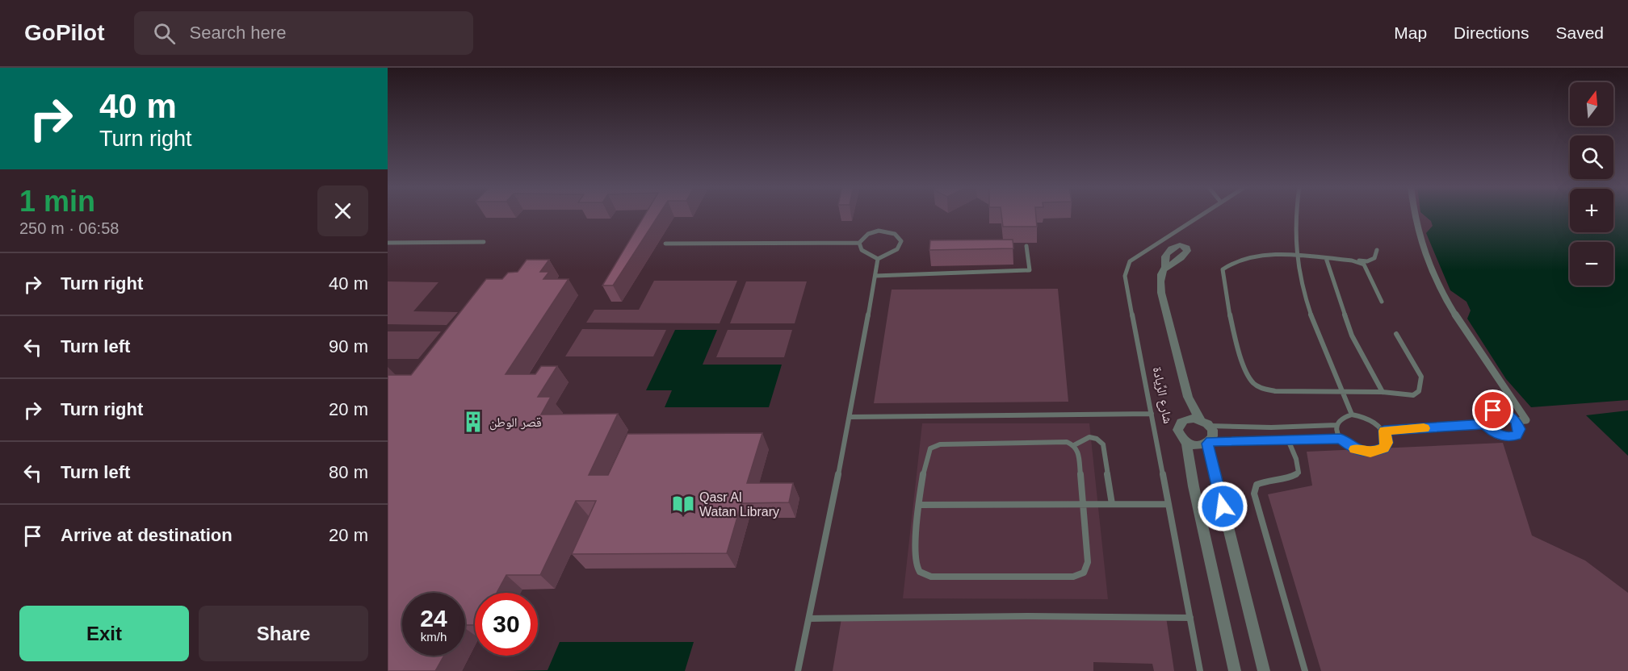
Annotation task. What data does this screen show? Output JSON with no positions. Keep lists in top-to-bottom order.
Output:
{
  "streets": {
    "street": ["شارع الرِّيادة"]
  },
  "places": {
    "building": ["قصر الوطن"],
    "library": ["Qasr Al Watan Library"]
  },
  "north": "top",
  "page": {
    "header": "GoPilot",
    "search": "Search here",
    "nav": ["Map", "Directions", "Saved"],
    "turn": ["40 m", "Turn right"],
    "map_buttons": ["+", "−"],
    "heading": ["1 min", "250 m · 06:58"],
    "list": [
      {
        "name": "Turn right",
        "value": "40 m"
      },
      {
        "name": "Turn left",
        "value": "90 m"
      },
      {
        "name": "Turn right",
        "value": "20 m"
      },
      {
        "name": "Turn left",
        "value": "80 m"
      },
      {
        "name": "Arrive at destination",
        "value": "20 m"
      }
    ],
    "speed": "24 km/h",
    "limit": "30",
    "buttons": ["Exit", "Share"]
  }
}
